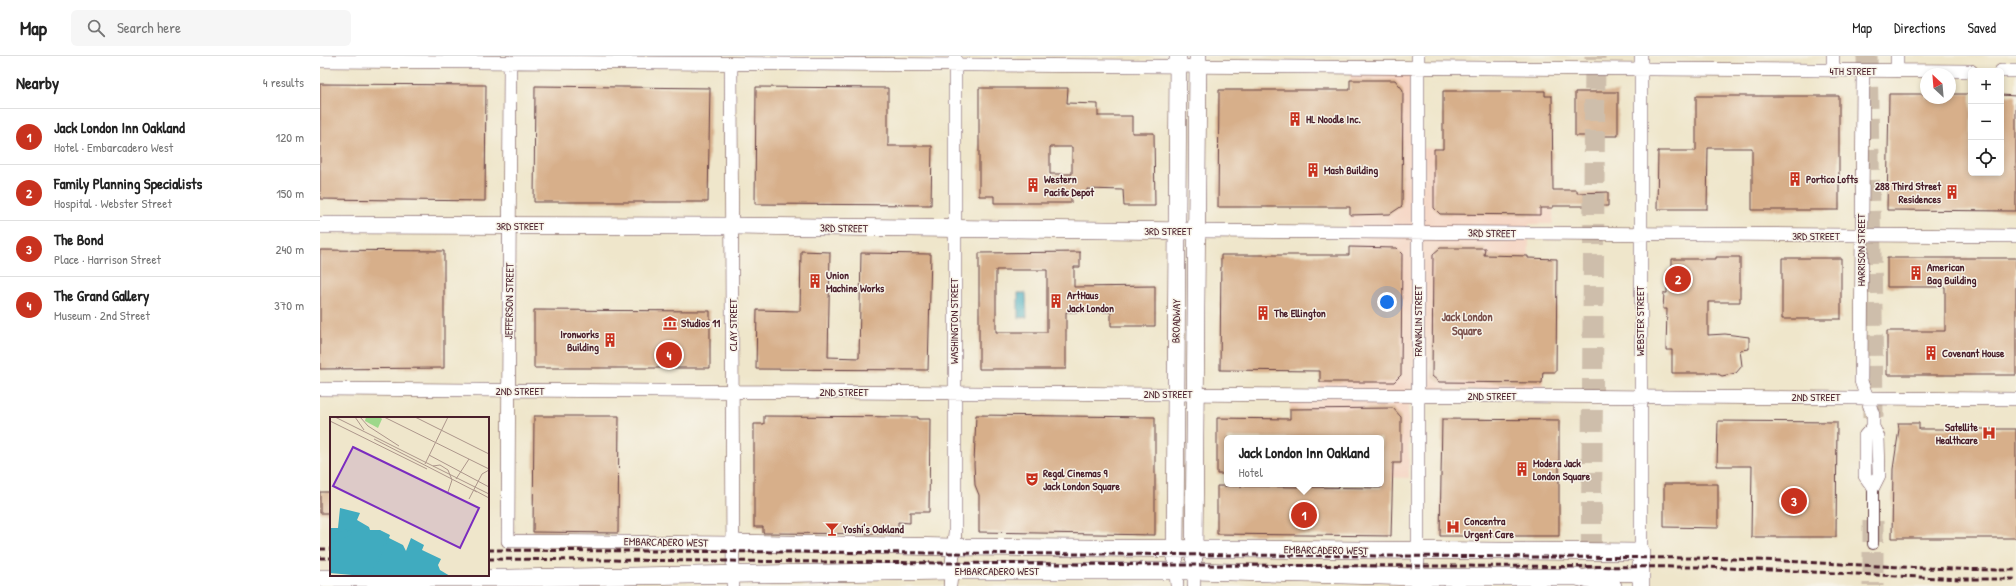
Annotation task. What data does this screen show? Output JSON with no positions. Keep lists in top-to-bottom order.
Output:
{
  "streets": {
    "street": [
      "4TH STREET",
      "3RD STREET",
      "HARRISON STREET",
      "JEFFERSON STREET",
      "WASHINGTON STREET",
      "BROADWAY",
      "FRANKLIN STREET",
      "WEBSTER STREET",
      "CLAY STREET",
      "2ND STREET",
      "EMBARCADERO WEST"
    ]
  },
  "crossings": [
    ["4TH STREET", "HARRISON STREET"],
    ["4TH STREET", "JEFFERSON STREET"],
    ["4TH STREET", "WASHINGTON STREET"],
    ["4TH STREET", "BROADWAY"],
    ["4TH STREET", "FRANKLIN STREET"],
    ["4TH STREET", "WEBSTER STREET"],
    ["4TH STREET", "CLAY STREET"],
    ["3RD STREET", "HARRISON STREET"],
    ["3RD STREET", "JEFFERSON STREET"],
    ["3RD STREET", "WASHINGTON STREET"],
    ["3RD STREET", "BROADWAY"],
    ["3RD STREET", "FRANKLIN STREET"],
    ["3RD STREET", "WEBSTER STREET"],
    ["3RD STREET", "CLAY STREET"],
    ["HARRISON STREET", "2ND STREET"],
    ["JEFFERSON STREET", "2ND STREET"],
    ["JEFFERSON STREET", "EMBARCADERO WEST"],
    ["WASHINGTON STREET", "2ND STREET"],
    ["WASHINGTON STREET", "EMBARCADERO WEST"],
    ["BROADWAY", "2ND STREET"],
    ["BROADWAY", "EMBARCADERO WEST"],
    ["FRANKLIN STREET", "2ND STREET"],
    ["FRANKLIN STREET", "EMBARCADERO WEST"],
    ["WEBSTER STREET", "2ND STREET"],
    ["WEBSTER STREET", "EMBARCADERO WEST"],
    ["CLAY STREET", "2ND STREET"],
    ["CLAY STREET", "EMBARCADERO WEST"]
  ],
  "districts": ["Jack London Square"],
  "places": {
    "building": [
      "HL Noodle Inc.",
      "Mash Building",
      "Portico Lofts",
      "Western Pacific Depot",
      "288 Third Street Residences",
      "American Bag Building",
      "Union Machine Works",
      "ArtHaus Jack London",
      "The Ellington",
      "Ironworks Building",
      "Covenant House",
      "Modera Jack London Square"
    ],
    "museum": ["Studios 11"],
    "hospital": ["Satellite Healthcare", "Concentra Urgent Care"],
    "theatre": ["Regal Cinemas 9 Jack London Square"],
    "bar": ["Yoshi's Oakland"]
  },
  "north": "top left",
  "page": {
    "header": "Map",
    "search": "Search here",
    "nav": ["Map", "Directions", "Saved"],
    "heading": ["Nearby", "4 results"],
    "map_buttons": ["+", "−"],
    "list": [
      {
        "mark": "1",
        "name": "Jack London Inn Oakland",
        "note": "Hotel · Embarcadero West",
        "value": "120 m"
      },
      {
        "mark": "2",
        "name": "Family Planning Specialists",
        "note": "Hospital · Webster Street",
        "value": "150 m"
      },
      {
        "mark": "3",
        "name": "The Bond",
        "note": "Place · Harrison Street",
        "value": "240 m"
      },
      {
        "mark": "4",
        "name": "The Grand Gallery",
        "note": "Museum · 2nd Street",
        "value": "370 m"
      }
    ],
    "pins": [
      "2",
      "4",
      "3",
      "1"
    ],
    "popup": ["Jack London Inn Oakland", "Hotel"]
  }
}
